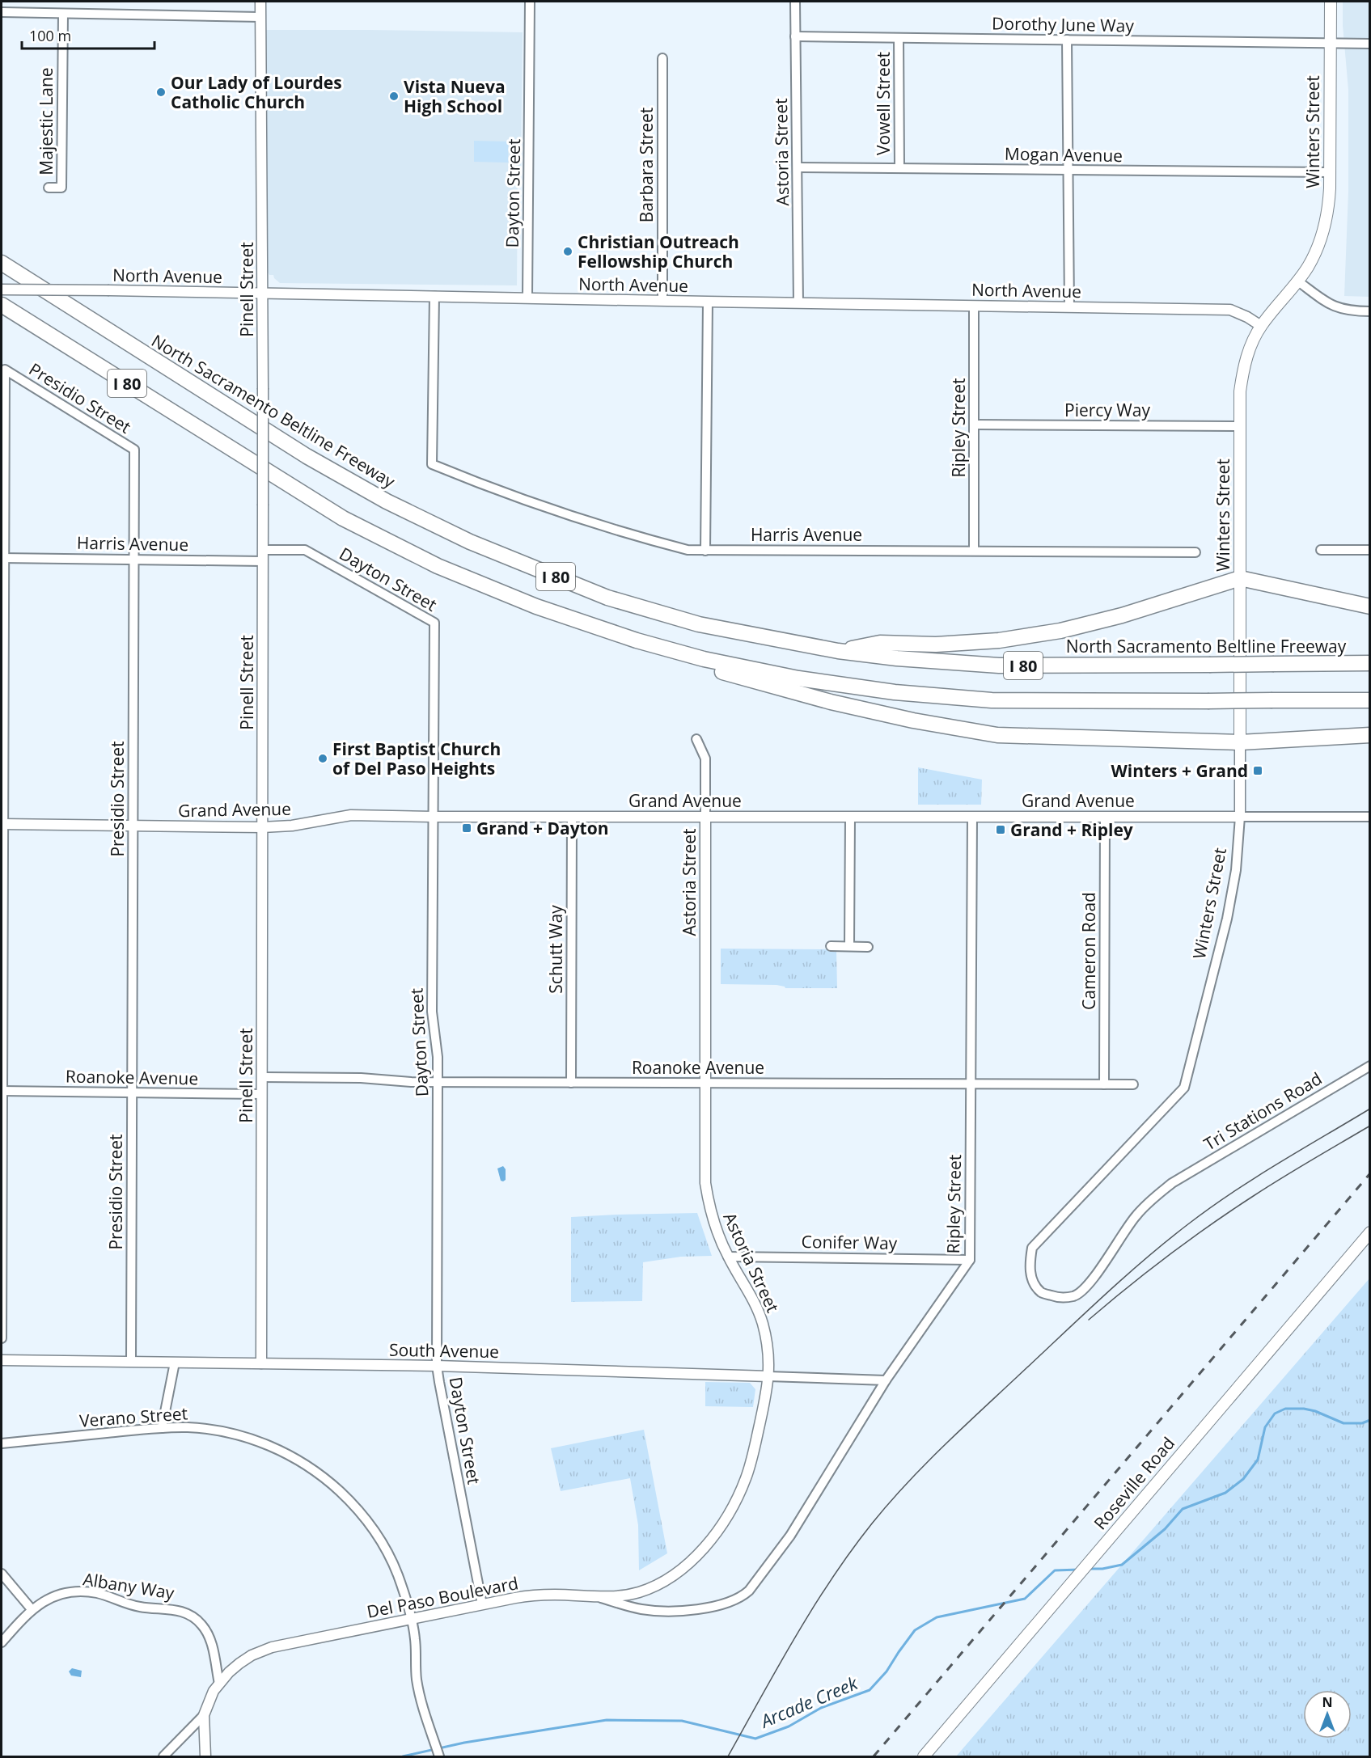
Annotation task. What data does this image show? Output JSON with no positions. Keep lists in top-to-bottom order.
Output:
{
  "streets": {
    "highway": ["I 80", "North Sacramento Beltline Freeway"],
    "main road": ["Winters Street", "Roseville Road"],
    "street": [
      "Dorothy June Way",
      "Vowell Street",
      "Majestic Lane",
      "Astoria Street",
      "Mogan Avenue",
      "Barbara Street",
      "Dayton Street",
      "North Avenue",
      "Pinell Street",
      "Presidio Street",
      "Piercy Way",
      "Ripley Street",
      "Harris Avenue",
      "Grand Avenue",
      "Schutt Way",
      "Cameron Road",
      "Roanoke Avenue",
      "Tri Stations Road",
      "Conifer Way",
      "South Avenue",
      "Verano Street",
      "Albany Way",
      "Del Paso Boulevard"
    ]
  },
  "crossings": [
    ["Dorothy June Way", "Vowell Street"],
    ["Dorothy June Way", "Winters Street"],
    ["Dorothy June Way", "Astoria Street"],
    ["Vowell Street", "Mogan Avenue"],
    ["Winters Street", "Mogan Avenue"],
    ["Winters Street", "North Avenue"],
    ["Winters Street", "Piercy Way"],
    ["Winters Street", "Grand Avenue"],
    ["Winters Street", "Tri Stations Road"],
    ["Astoria Street", "Mogan Avenue"],
    ["Astoria Street", "North Avenue"],
    ["Astoria Street", "Grand Avenue"],
    ["Astoria Street", "Roanoke Avenue"],
    ["Astoria Street", "Conifer Way"],
    ["Astoria Street", "South Avenue"],
    ["Astoria Street", "Del Paso Boulevard"],
    ["Barbara Street", "North Avenue"],
    ["Dayton Street", "North Avenue"],
    ["Dayton Street", "Pinell Street"],
    ["Dayton Street", "Grand Avenue"],
    ["Dayton Street", "Roanoke Avenue"],
    ["Dayton Street", "South Avenue"],
    ["Dayton Street", "Del Paso Boulevard"],
    ["North Avenue", "Pinell Street"],
    ["North Avenue", "Ripley Street"],
    ["North Avenue", "Harris Avenue"],
    ["Pinell Street", "Harris Avenue"],
    ["Pinell Street", "Grand Avenue"],
    ["Pinell Street", "Roanoke Avenue"],
    ["Pinell Street", "South Avenue"],
    ["Presidio Street", "Harris Avenue"],
    ["Presidio Street", "Grand Avenue"],
    ["Presidio Street", "Roanoke Avenue"],
    ["Presidio Street", "South Avenue"],
    ["Piercy Way", "Ripley Street"],
    ["Ripley Street", "Harris Avenue"],
    ["Ripley Street", "Grand Avenue"],
    ["Ripley Street", "Roanoke Avenue"],
    ["Ripley Street", "Conifer Way"],
    ["Ripley Street", "South Avenue"],
    ["Ripley Street", "Del Paso Boulevard"],
    ["Grand Avenue", "Schutt Way"],
    ["Grand Avenue", "Cameron Road"],
    ["Schutt Way", "Roanoke Avenue"],
    ["Cameron Road", "Roanoke Avenue"],
    ["Verano Street", "Del Paso Boulevard"],
    ["Albany Way", "Del Paso Boulevard"]
  ],
  "water": ["Arcade Creek"],
  "places": {
    "other": [
      "Our Lady of Lourdes Catholic Church",
      "Vista Nueva High School",
      "Christian Outreach Fellowship Church",
      "First Baptist Church of Del Paso Heights"
    ],
    "transit": ["Winters + Grand", "Grand + Dayton", "Grand + Ripley"]
  },
  "scale_bar": "100 m",
  "north": "top"
}
